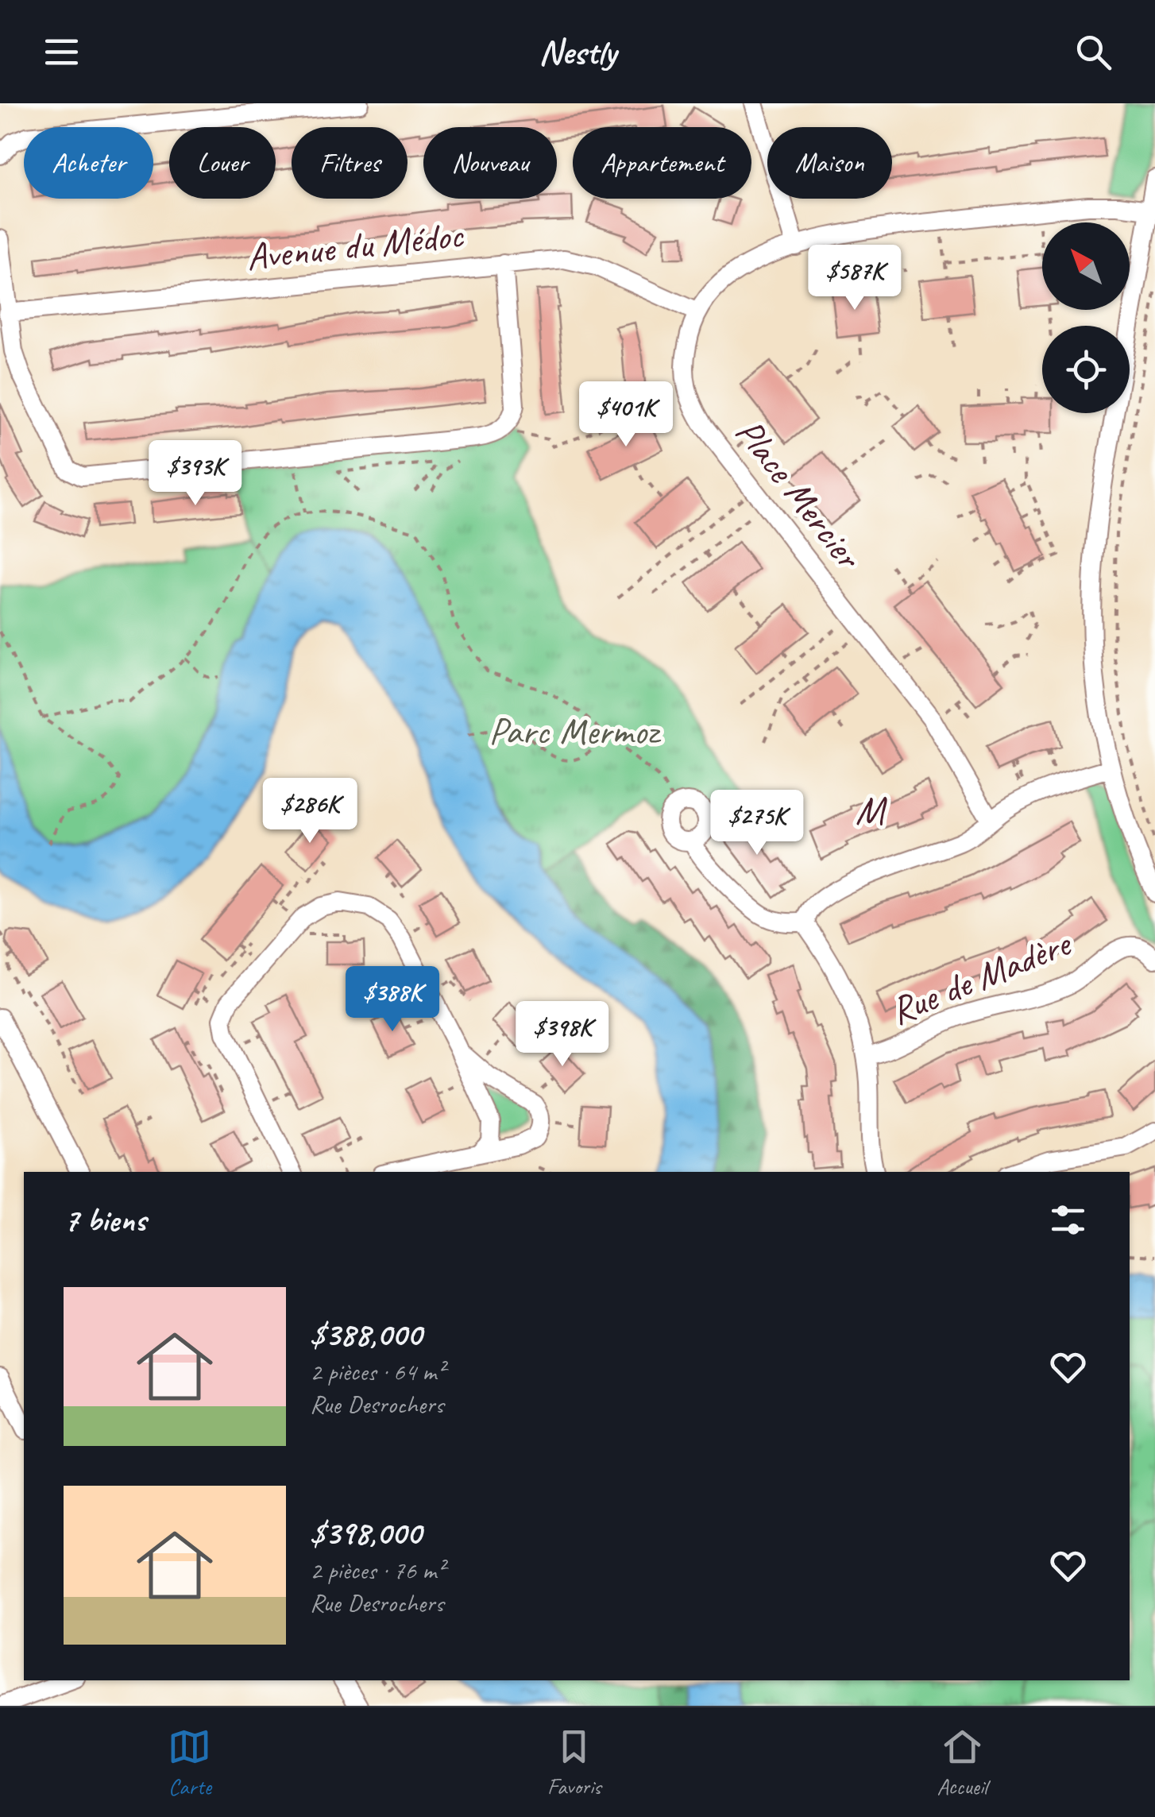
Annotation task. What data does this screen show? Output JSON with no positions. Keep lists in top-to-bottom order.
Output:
{
  "streets": {
    "street": ["Avenue du Médoc", "Place Mercier", "Rue de Madère"]
  },
  "crossings": [
    ["Avenue du Médoc", "Place Mercier"]
  ],
  "districts": ["M"],
  "parks": ["Parc Mermoz"],
  "north": "top left",
  "page": {
    "header": "Nestly",
    "chip": [
      "Acheter",
      "Louer",
      "Filtres",
      "Nouveau",
      "Appartement",
      "Maison"
    ],
    "price": [
      "$587K",
      "$401K",
      "$393K",
      "$286K",
      "$275K",
      "$388K",
      "$398K"
    ],
    "heading": "7 biens",
    "list": [
      {
        "name": "$388,000",
        "note": "2 pièces · 64 m² · Rue Desrochers"
      },
      {
        "name": "$398,000",
        "note": "2 pièces · 76 m² · Rue Desrochers"
      }
    ],
    "tabs": ["Carte", "Favoris", "Accueil"]
  }
}
